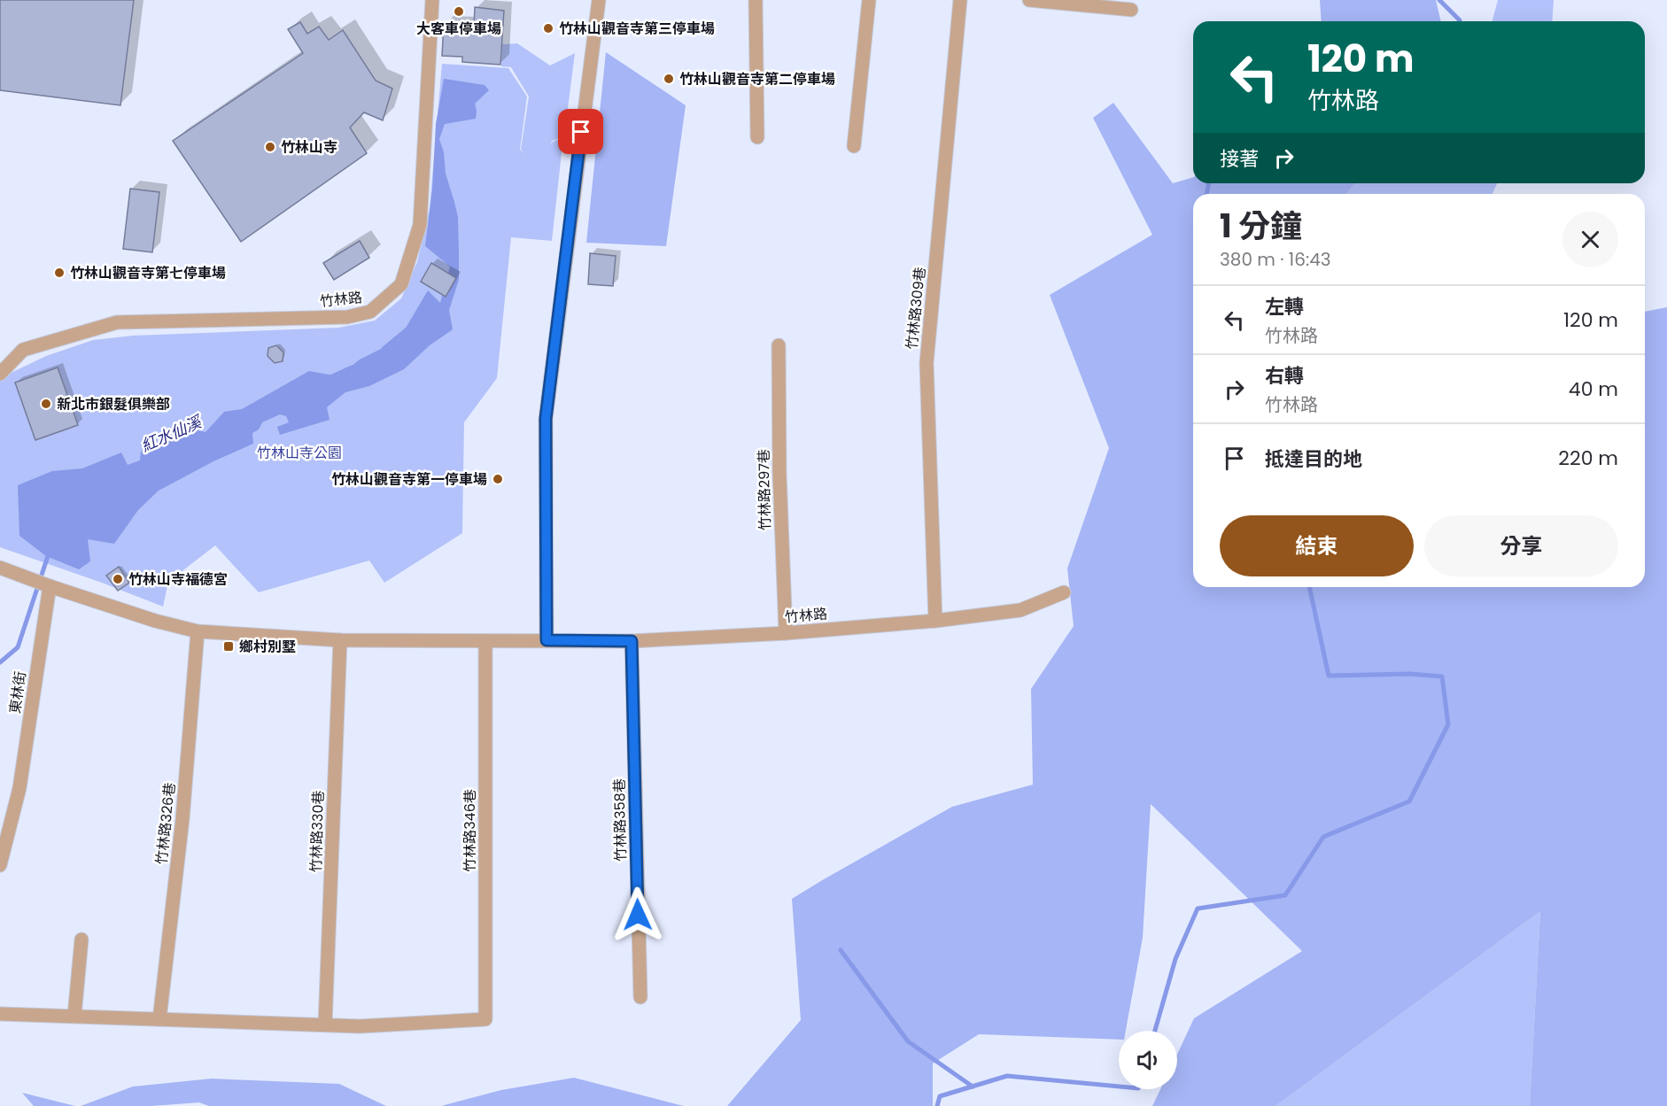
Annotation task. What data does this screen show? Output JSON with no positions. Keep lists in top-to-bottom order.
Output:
{
  "streets": {
    "street": [
      "竹林路",
      "竹林路309巷",
      "竹林路297巷",
      "東林街",
      "竹林路358巷",
      "竹林路326巷",
      "竹林路346巷",
      "竹林路330巷"
    ]
  },
  "crossings": [
    ["竹林路", "竹林路309巷"],
    ["竹林路", "竹林路297巷"],
    ["竹林路", "東林街"],
    ["竹林路", "竹林路358巷"],
    ["竹林路", "竹林路326巷"],
    ["竹林路", "竹林路346巷"],
    ["竹林路", "竹林路330巷"],
    ["竹林路346巷", "竹林路330巷"]
  ],
  "water": ["紅水仙溪"],
  "parks": ["竹林山寺公園"],
  "places": {
    "other": [
      "大客車停車場",
      "竹林山觀音寺第三停車場",
      "竹林山觀音寺第二停車場",
      "竹林山寺",
      "竹林山觀音寺第七停車場",
      "新北市銀髮俱樂部",
      "竹林山觀音寺第一停車場",
      "竹林山寺福德宮"
    ],
    "transit": ["鄉村別墅"]
  },
  "page": {
    "turn": ["120 m", "竹林路"],
    "then": "接著",
    "heading": ["1 分鐘", "380 m · 16:43"],
    "list": [
      {
        "name": "左轉",
        "note": "竹林路",
        "value": "120 m"
      },
      {
        "name": "右轉",
        "note": "竹林路",
        "value": "40 m"
      },
      {
        "name": "抵達目的地",
        "value": "220 m"
      }
    ],
    "buttons": ["結束", "分享"]
  }
}
